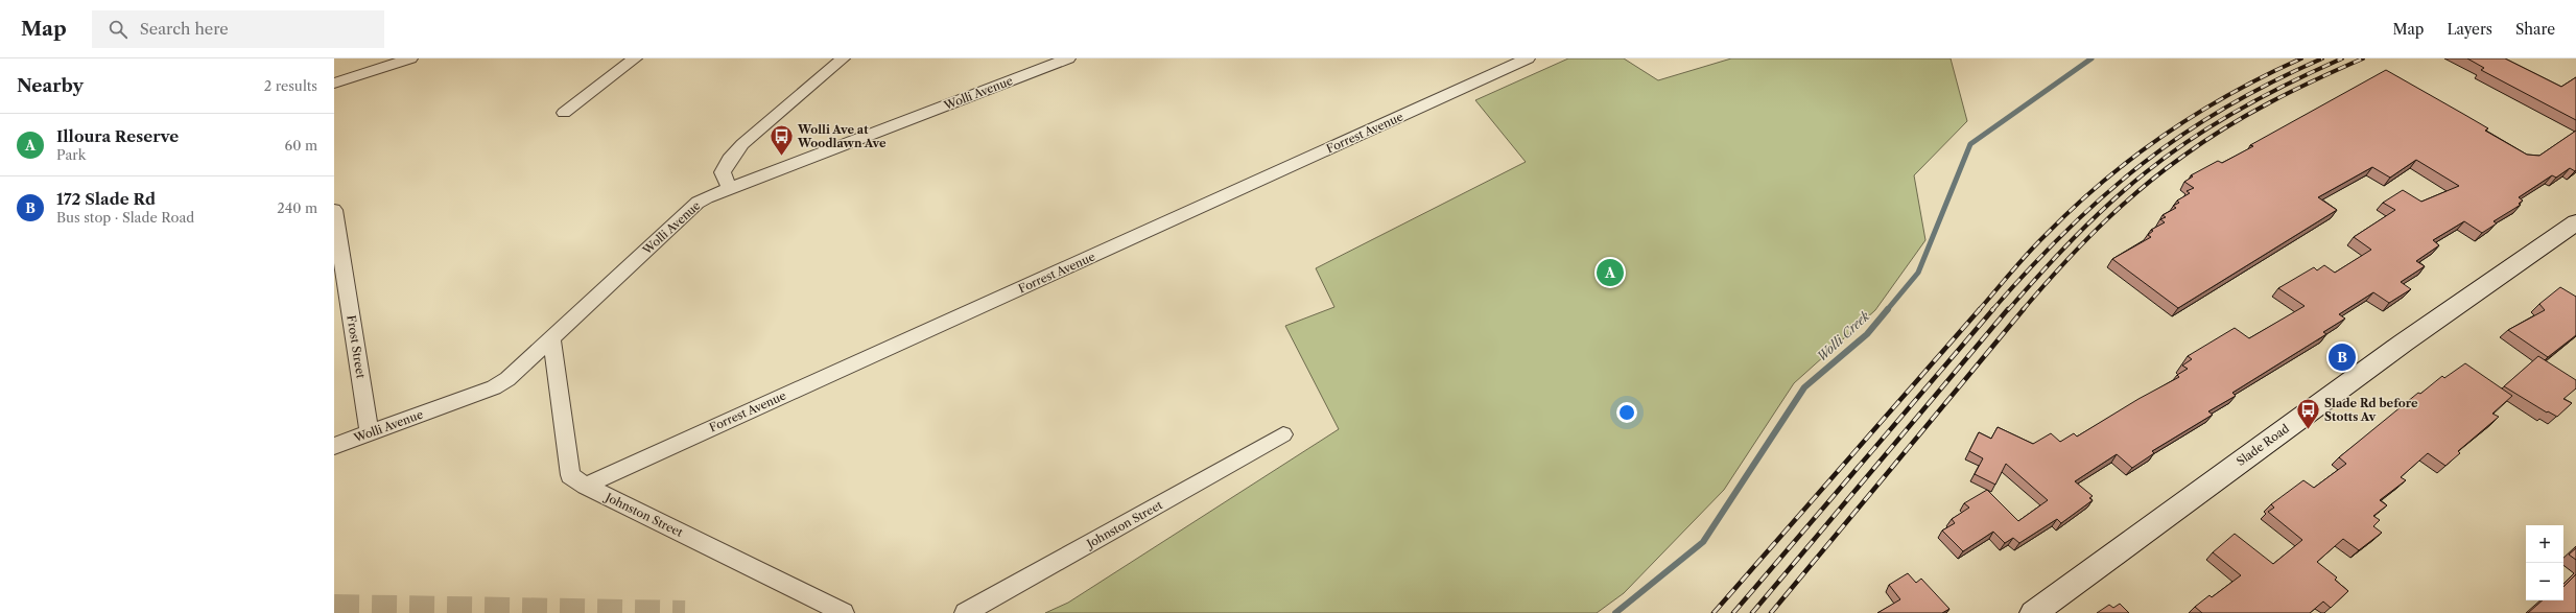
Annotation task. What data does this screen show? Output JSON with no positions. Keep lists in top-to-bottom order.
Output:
{
  "streets": {
    "main road": ["Slade Road"],
    "street": [
      "Wolli Avenue",
      "Forrest Avenue",
      "Frost Street",
      "Johnston Street"
    ]
  },
  "crossings": [
    ["Wolli Avenue", "Frost Street"],
    ["Wolli Avenue", "Johnston Street"],
    ["Forrest Avenue", "Johnston Street"]
  ],
  "water": ["Wolli Creek"],
  "places": {
    "bus stop": ["Wolli Ave at Woodlawn Ave", "Slade Rd before Stotts Av"]
  },
  "page": {
    "header": "Map",
    "search": "Search here",
    "nav": ["Map", "Layers", "Share"],
    "heading": ["Nearby", "2 results"],
    "list": [
      {
        "mark": "A",
        "name": "Illoura Reserve",
        "note": "Park",
        "value": "60 m"
      },
      {
        "mark": "B",
        "name": "172 Slade Rd",
        "note": "Bus stop · Slade Road",
        "value": "240 m"
      }
    ],
    "pins": ["A", "B"],
    "map_buttons": ["+", "−"]
  }
}
